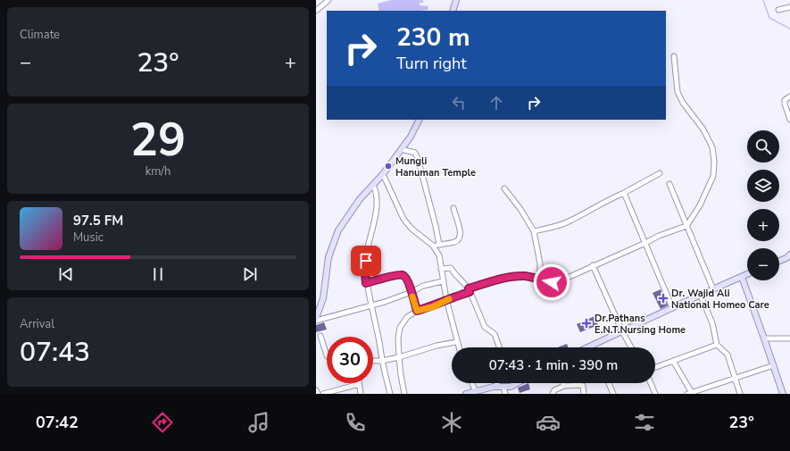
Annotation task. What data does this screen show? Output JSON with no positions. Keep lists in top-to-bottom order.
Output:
{
  "places": {
    "other": ["Mungli Hanuman Temple"],
    "health": ["Dr. Wajid Ali National Homeo Care", "Dr.Pathans E.N.T.Nursing Home"]
  },
  "page": {
    "tile": [
      "Climate",
      ["29", "km/h"],
      ["Arrival", "07:43"]
    ],
    "turn": ["230 m", "Turn right"],
    "heat": ["−", "23°", "+"],
    "map_buttons": ["+", "−"],
    "song": ["97.5 FM", "Music"],
    "limit": "30",
    "trip": "07:43 · 1 min · 390 m",
    "tabs": ["07:42", "23°"]
  }
}
